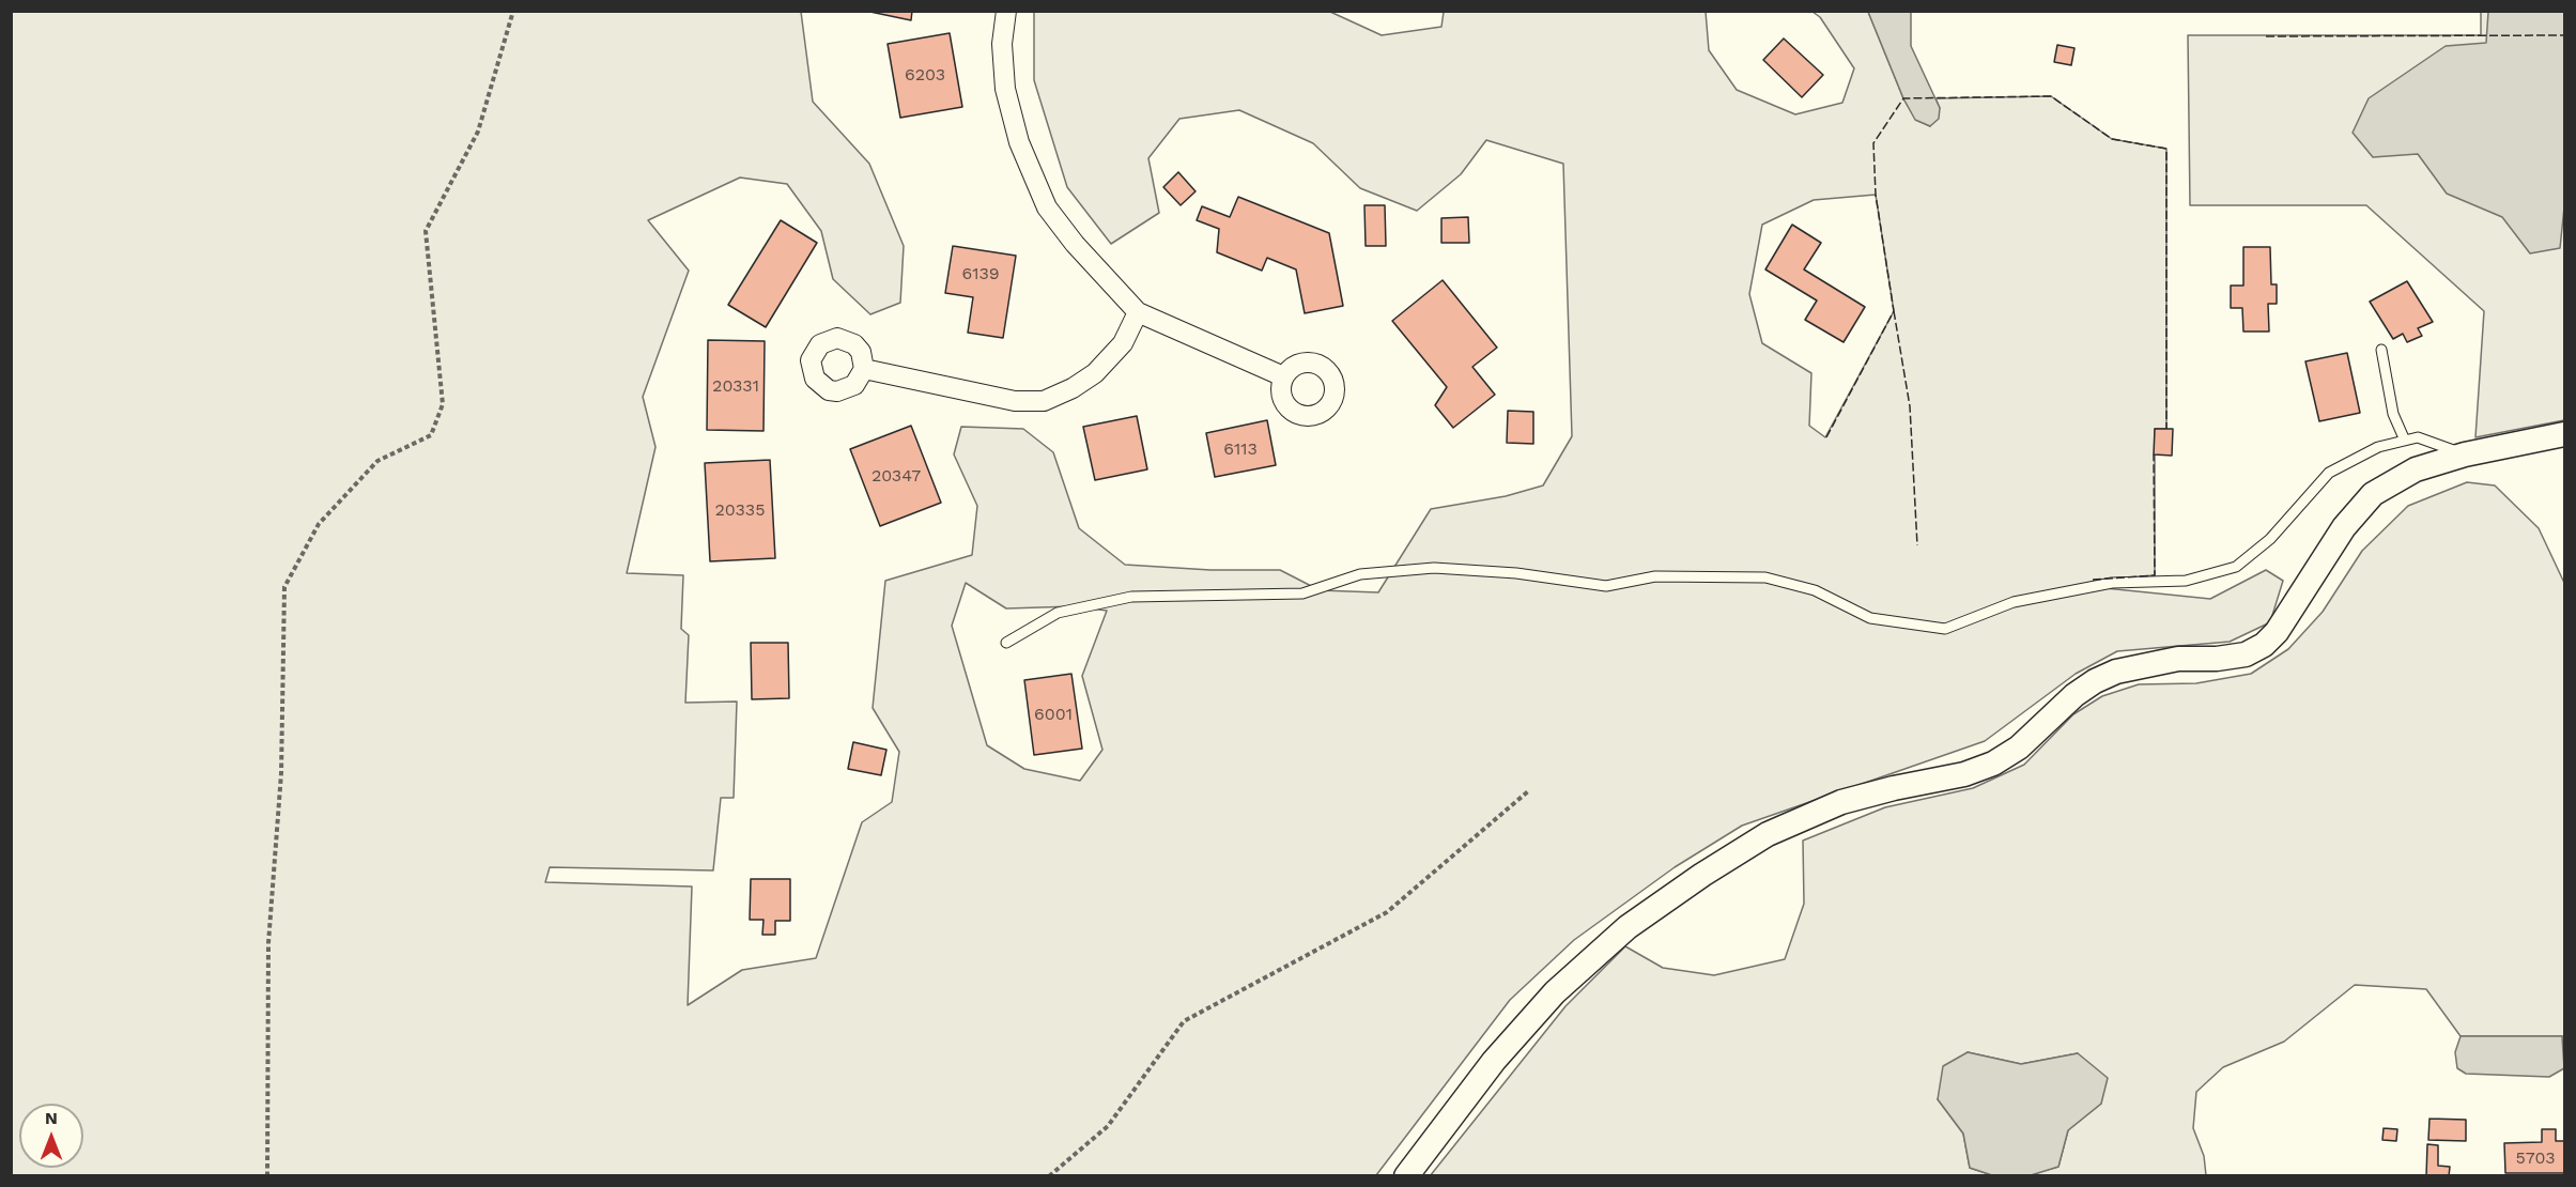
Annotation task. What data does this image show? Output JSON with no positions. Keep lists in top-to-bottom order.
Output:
{
  "house_numbers": [
    "6203",
    "6139",
    "20331",
    "6113",
    "20347",
    "20335",
    "6001",
    "5703"
  ],
  "north": "top"
}
